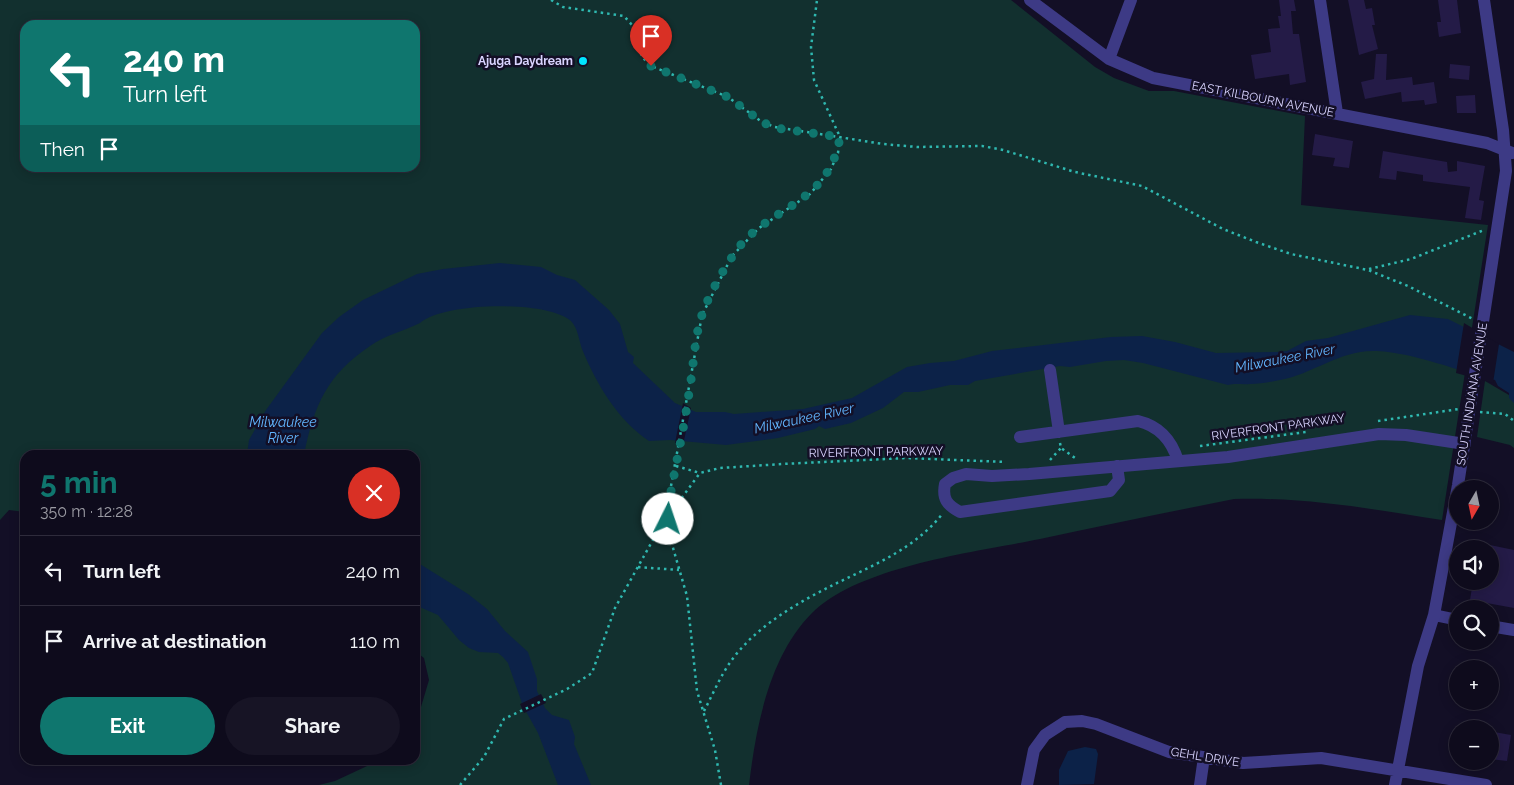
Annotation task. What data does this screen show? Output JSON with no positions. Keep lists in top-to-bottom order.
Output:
{
  "streets": {
    "street": ["EAST KILBOURN AVENUE", "SOUTH INDIANA AVENUE", "GEHL DRIVE"],
    "path": ["RIVERFRONT PARKWAY"]
  },
  "crossings": [
    ["EAST KILBOURN AVENUE", "SOUTH INDIANA AVENUE"],
    ["SOUTH INDIANA AVENUE", "GEHL DRIVE"]
  ],
  "water": ["Milwaukee River"],
  "places": ["Ajuga Daydream"],
  "north": "bottom",
  "page": {
    "turn": ["240 m", "Turn left"],
    "then": "Then",
    "heading": ["5 min", "350 m · 12:28"],
    "map_buttons": ["+", "−"],
    "list": [
      {
        "name": "Turn left",
        "value": "240 m"
      },
      {
        "name": "Arrive at destination",
        "value": "110 m"
      }
    ],
    "buttons": ["Exit", "Share"]
  }
}
